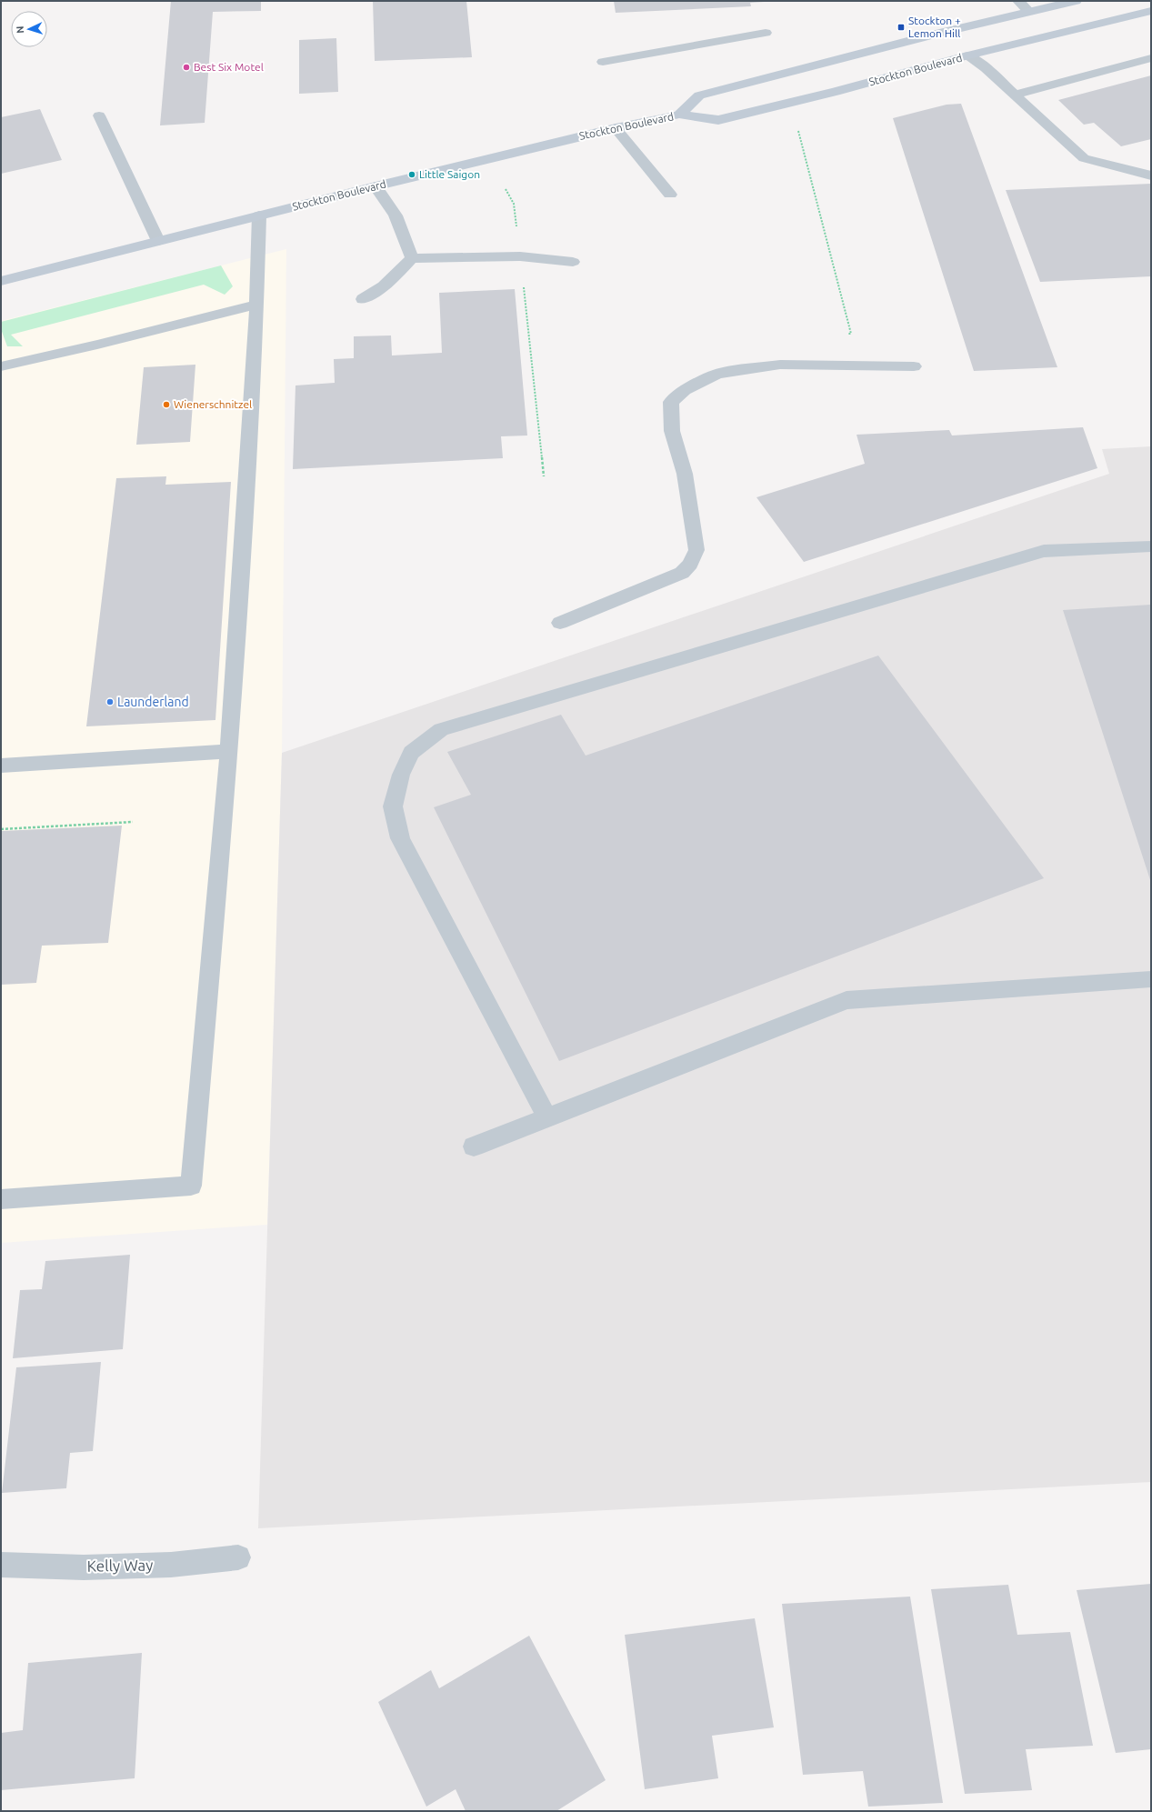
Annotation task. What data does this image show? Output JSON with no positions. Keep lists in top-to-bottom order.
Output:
{
  "streets": {
    "main road": ["Stockton Boulevard"],
    "street": ["Kelly Way"]
  },
  "places": {
    "transit": ["Stockton + Lemon Hill"],
    "other": [
      "Best Six Motel",
      "Little Saigon",
      "Wienerschnitzel",
      "Launderland"
    ]
  },
  "north": "left"
}
